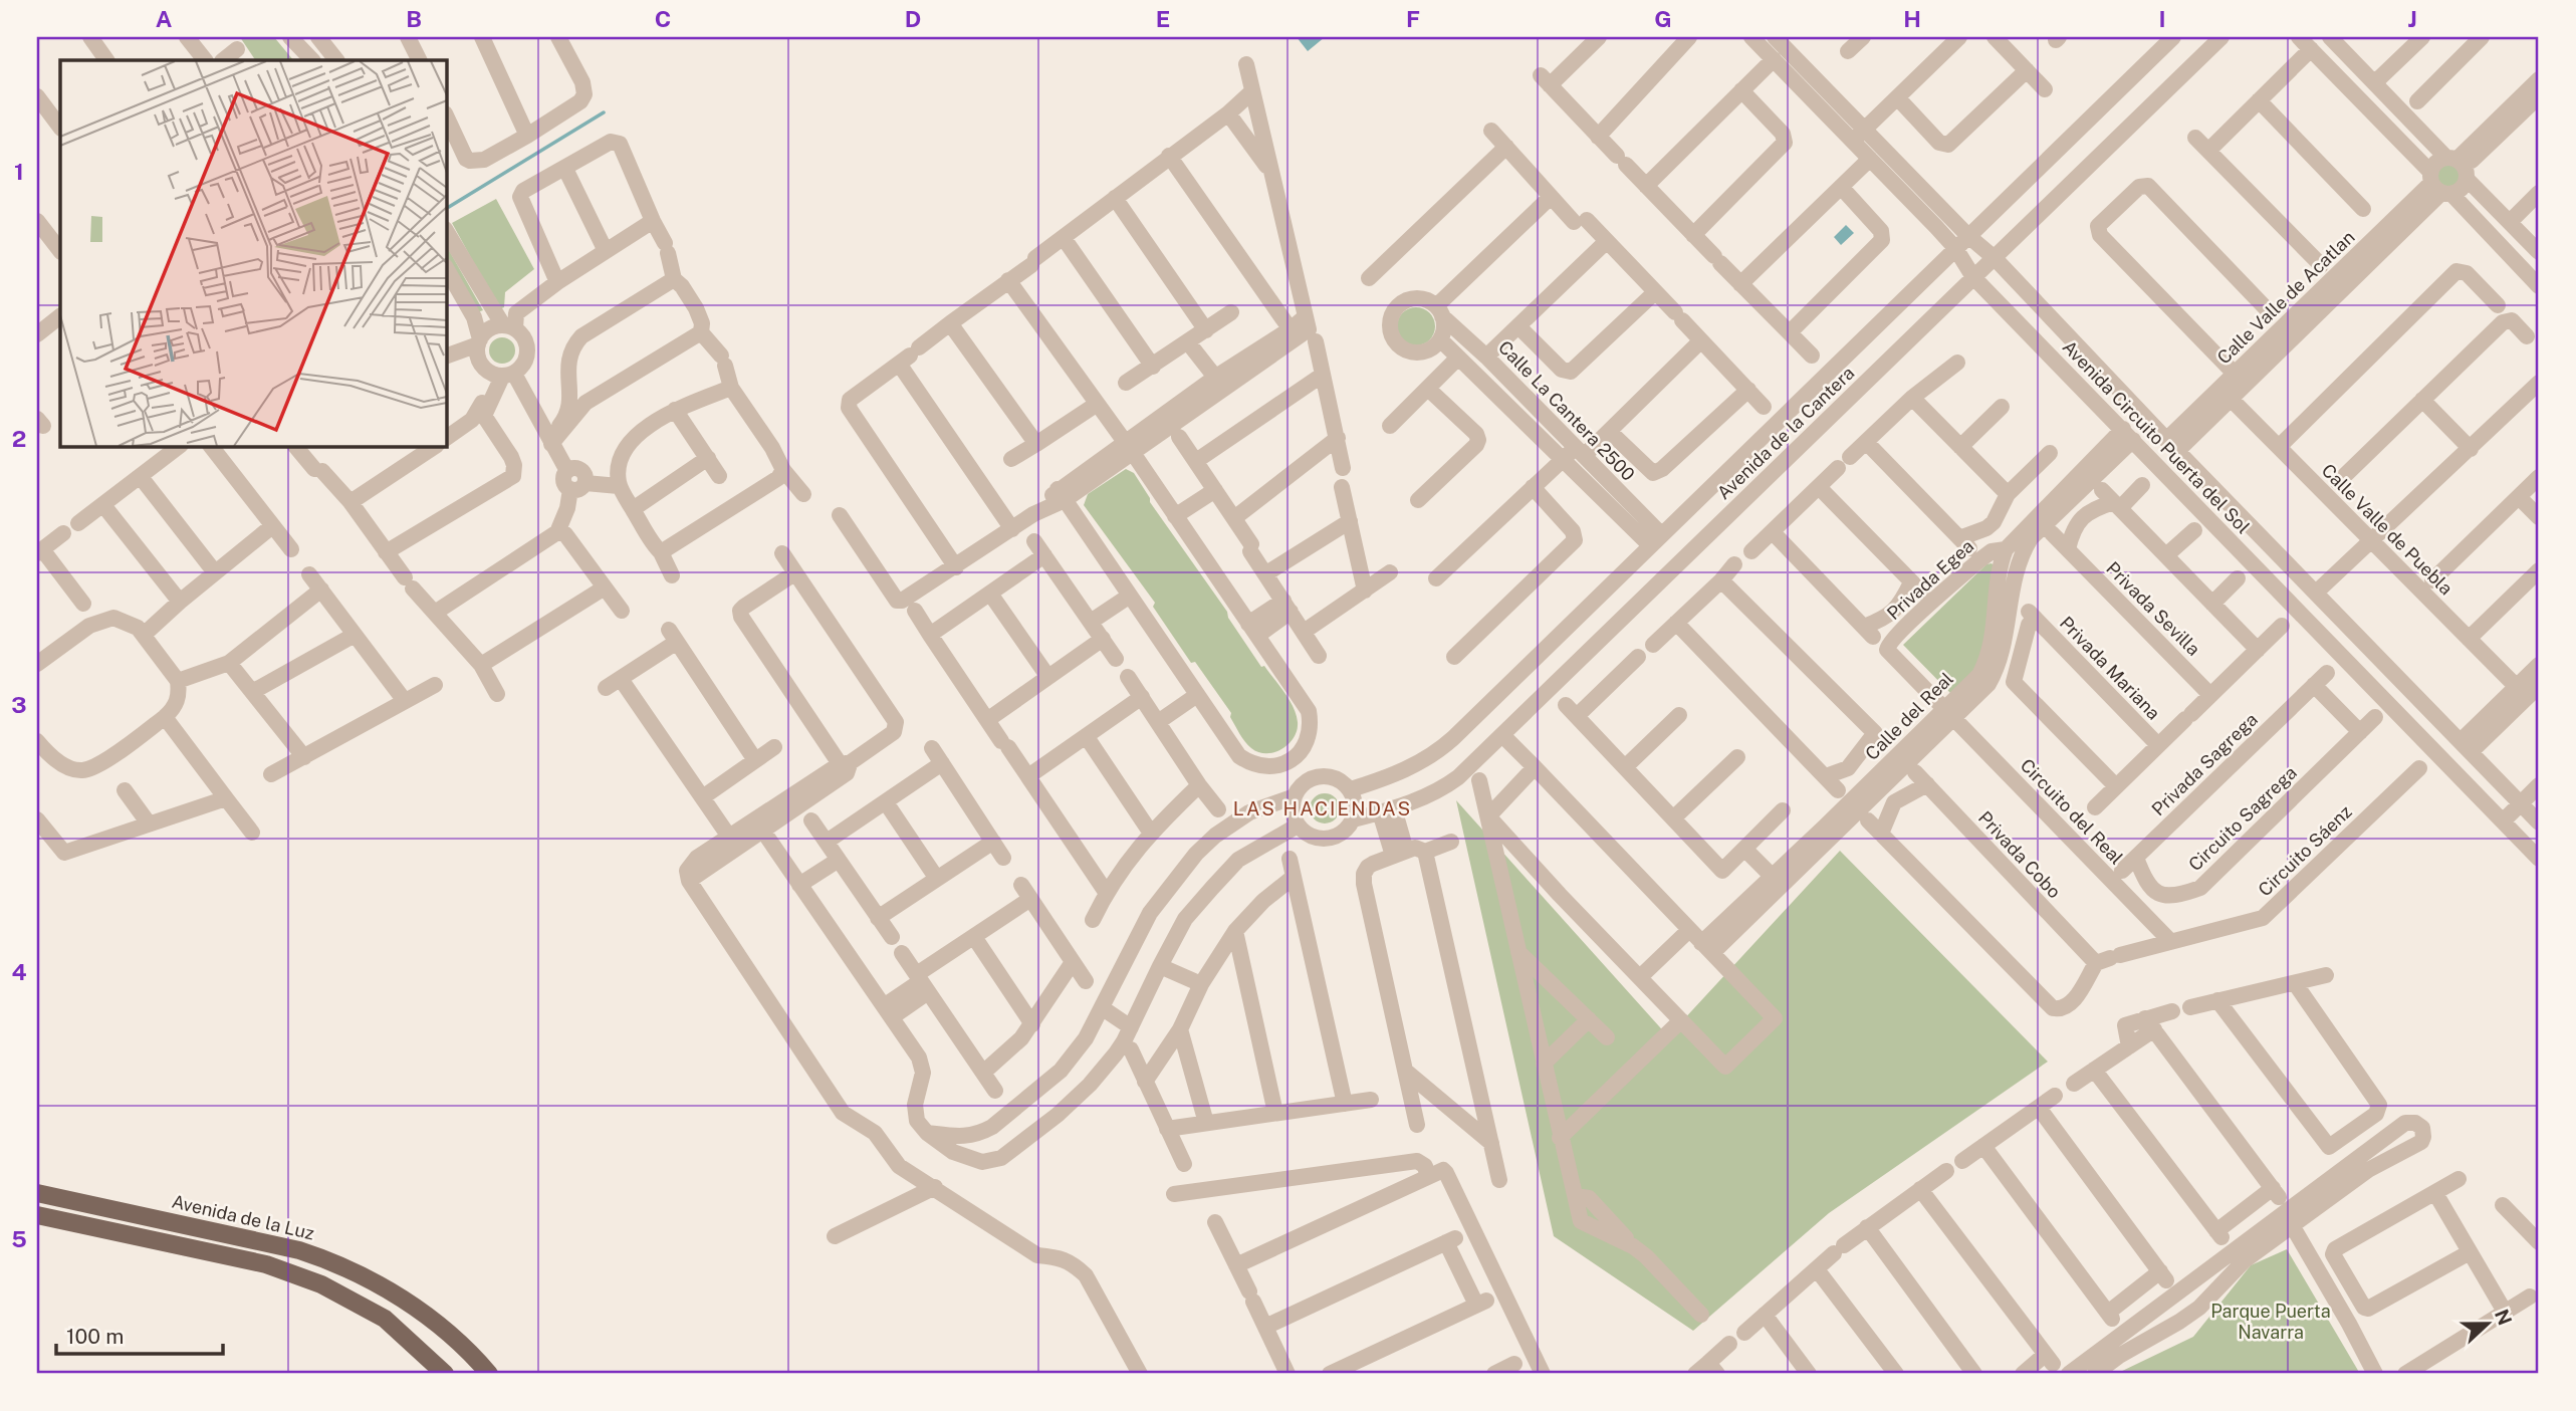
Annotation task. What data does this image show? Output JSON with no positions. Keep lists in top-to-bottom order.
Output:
{
  "streets": {
    "main road": ["Avenida de la Luz"],
    "street": [
      "Calle Valle de Acatlan",
      "Calle La Cantera 2500",
      "Avenida de la Cantera",
      "Avenida Circuito Puerta del Sol",
      "Calle Valle de Puebla",
      "Privada Egea",
      "Privada Sevilla",
      "Privada Mariana",
      "Calle del Real",
      "Privada Sagrega",
      "Circuito del Real",
      "Circuito Sagrega",
      "Circuito Sáenz",
      "Privada Cobo"
    ]
  },
  "crossings": [
    ["Calle Valle de Acatlan", "Avenida Circuito Puerta del Sol"],
    ["Calle Valle de Acatlan", "Calle Valle de Puebla"],
    ["Calle La Cantera 2500", "Avenida de la Cantera"],
    ["Avenida de la Cantera", "Avenida Circuito Puerta del Sol"],
    ["Avenida Circuito Puerta del Sol", "Calle del Real"],
    ["Privada Egea", "Calle del Real"],
    ["Privada Egea", "Circuito del Real"],
    ["Privada Sevilla", "Privada Mariana"],
    ["Calle del Real", "Circuito del Real"],
    ["Circuito del Real", "Circuito Sáenz"],
    ["Circuito Sáenz", "Privada Cobo"]
  ],
  "districts": ["LAS HACIENDAS"],
  "parks": ["Parque Puerta Navarra"],
  "scale_bar": "100 m",
  "north": "right",
  "grid": {
    "columns": [
      "A",
      "B",
      "C",
      "D",
      "E",
      "F",
      "G",
      "H",
      "I",
      "J"
    ],
    "rows": [
      "1",
      "2",
      "3",
      "4",
      "5"
    ]
  }
}
